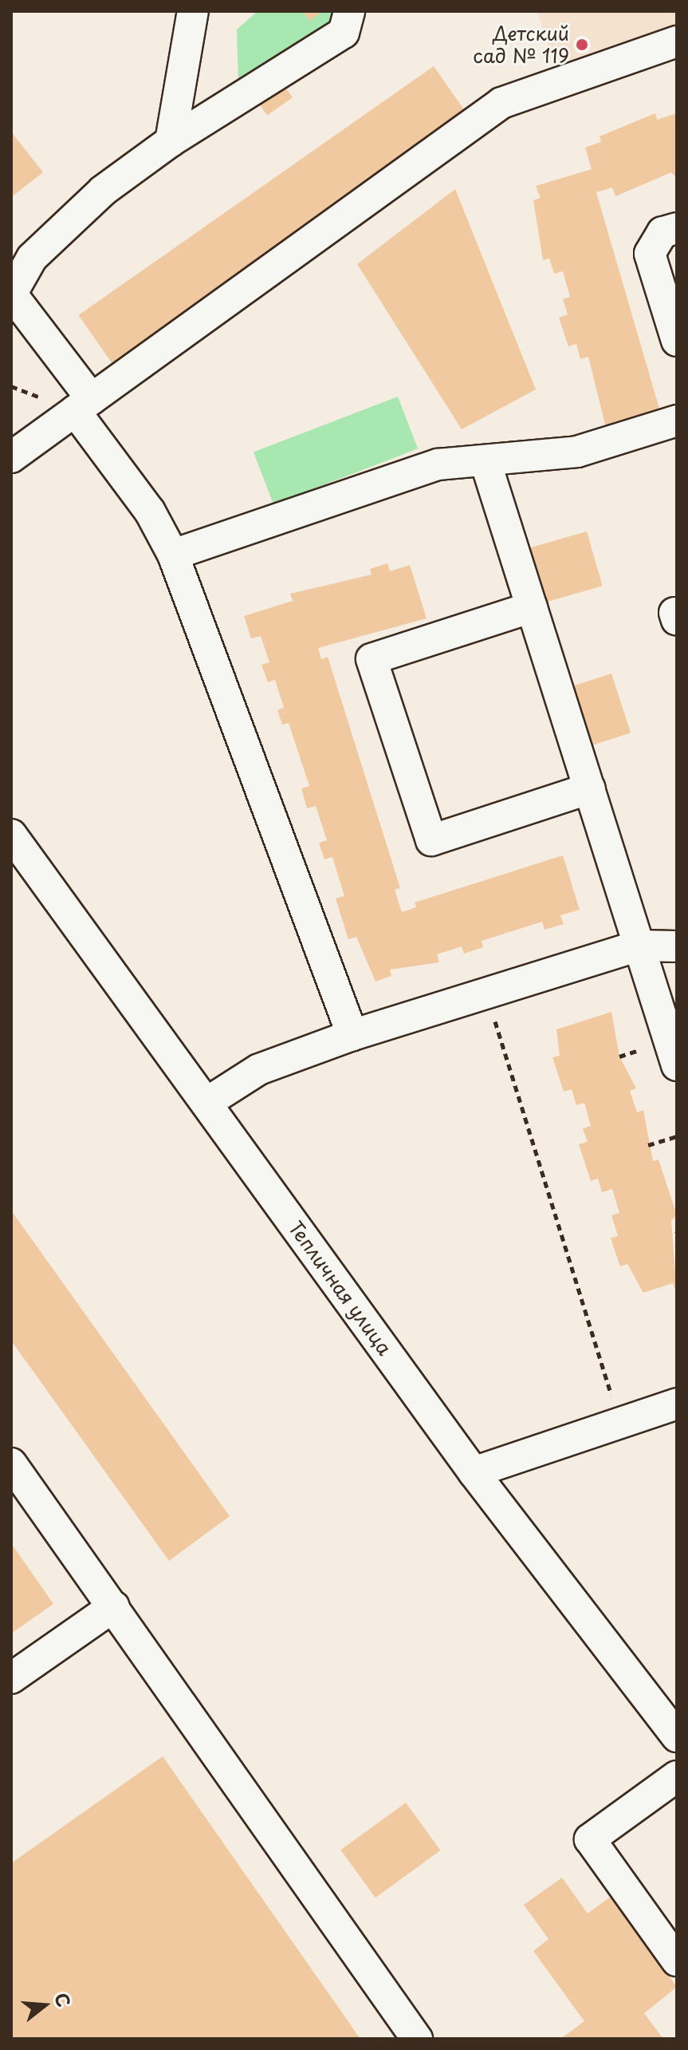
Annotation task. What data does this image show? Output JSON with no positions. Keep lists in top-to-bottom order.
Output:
{
  "streets": {
    "street": ["Тепличная улица"]
  },
  "places": ["Детский сад № 119"],
  "north": "right"
}
